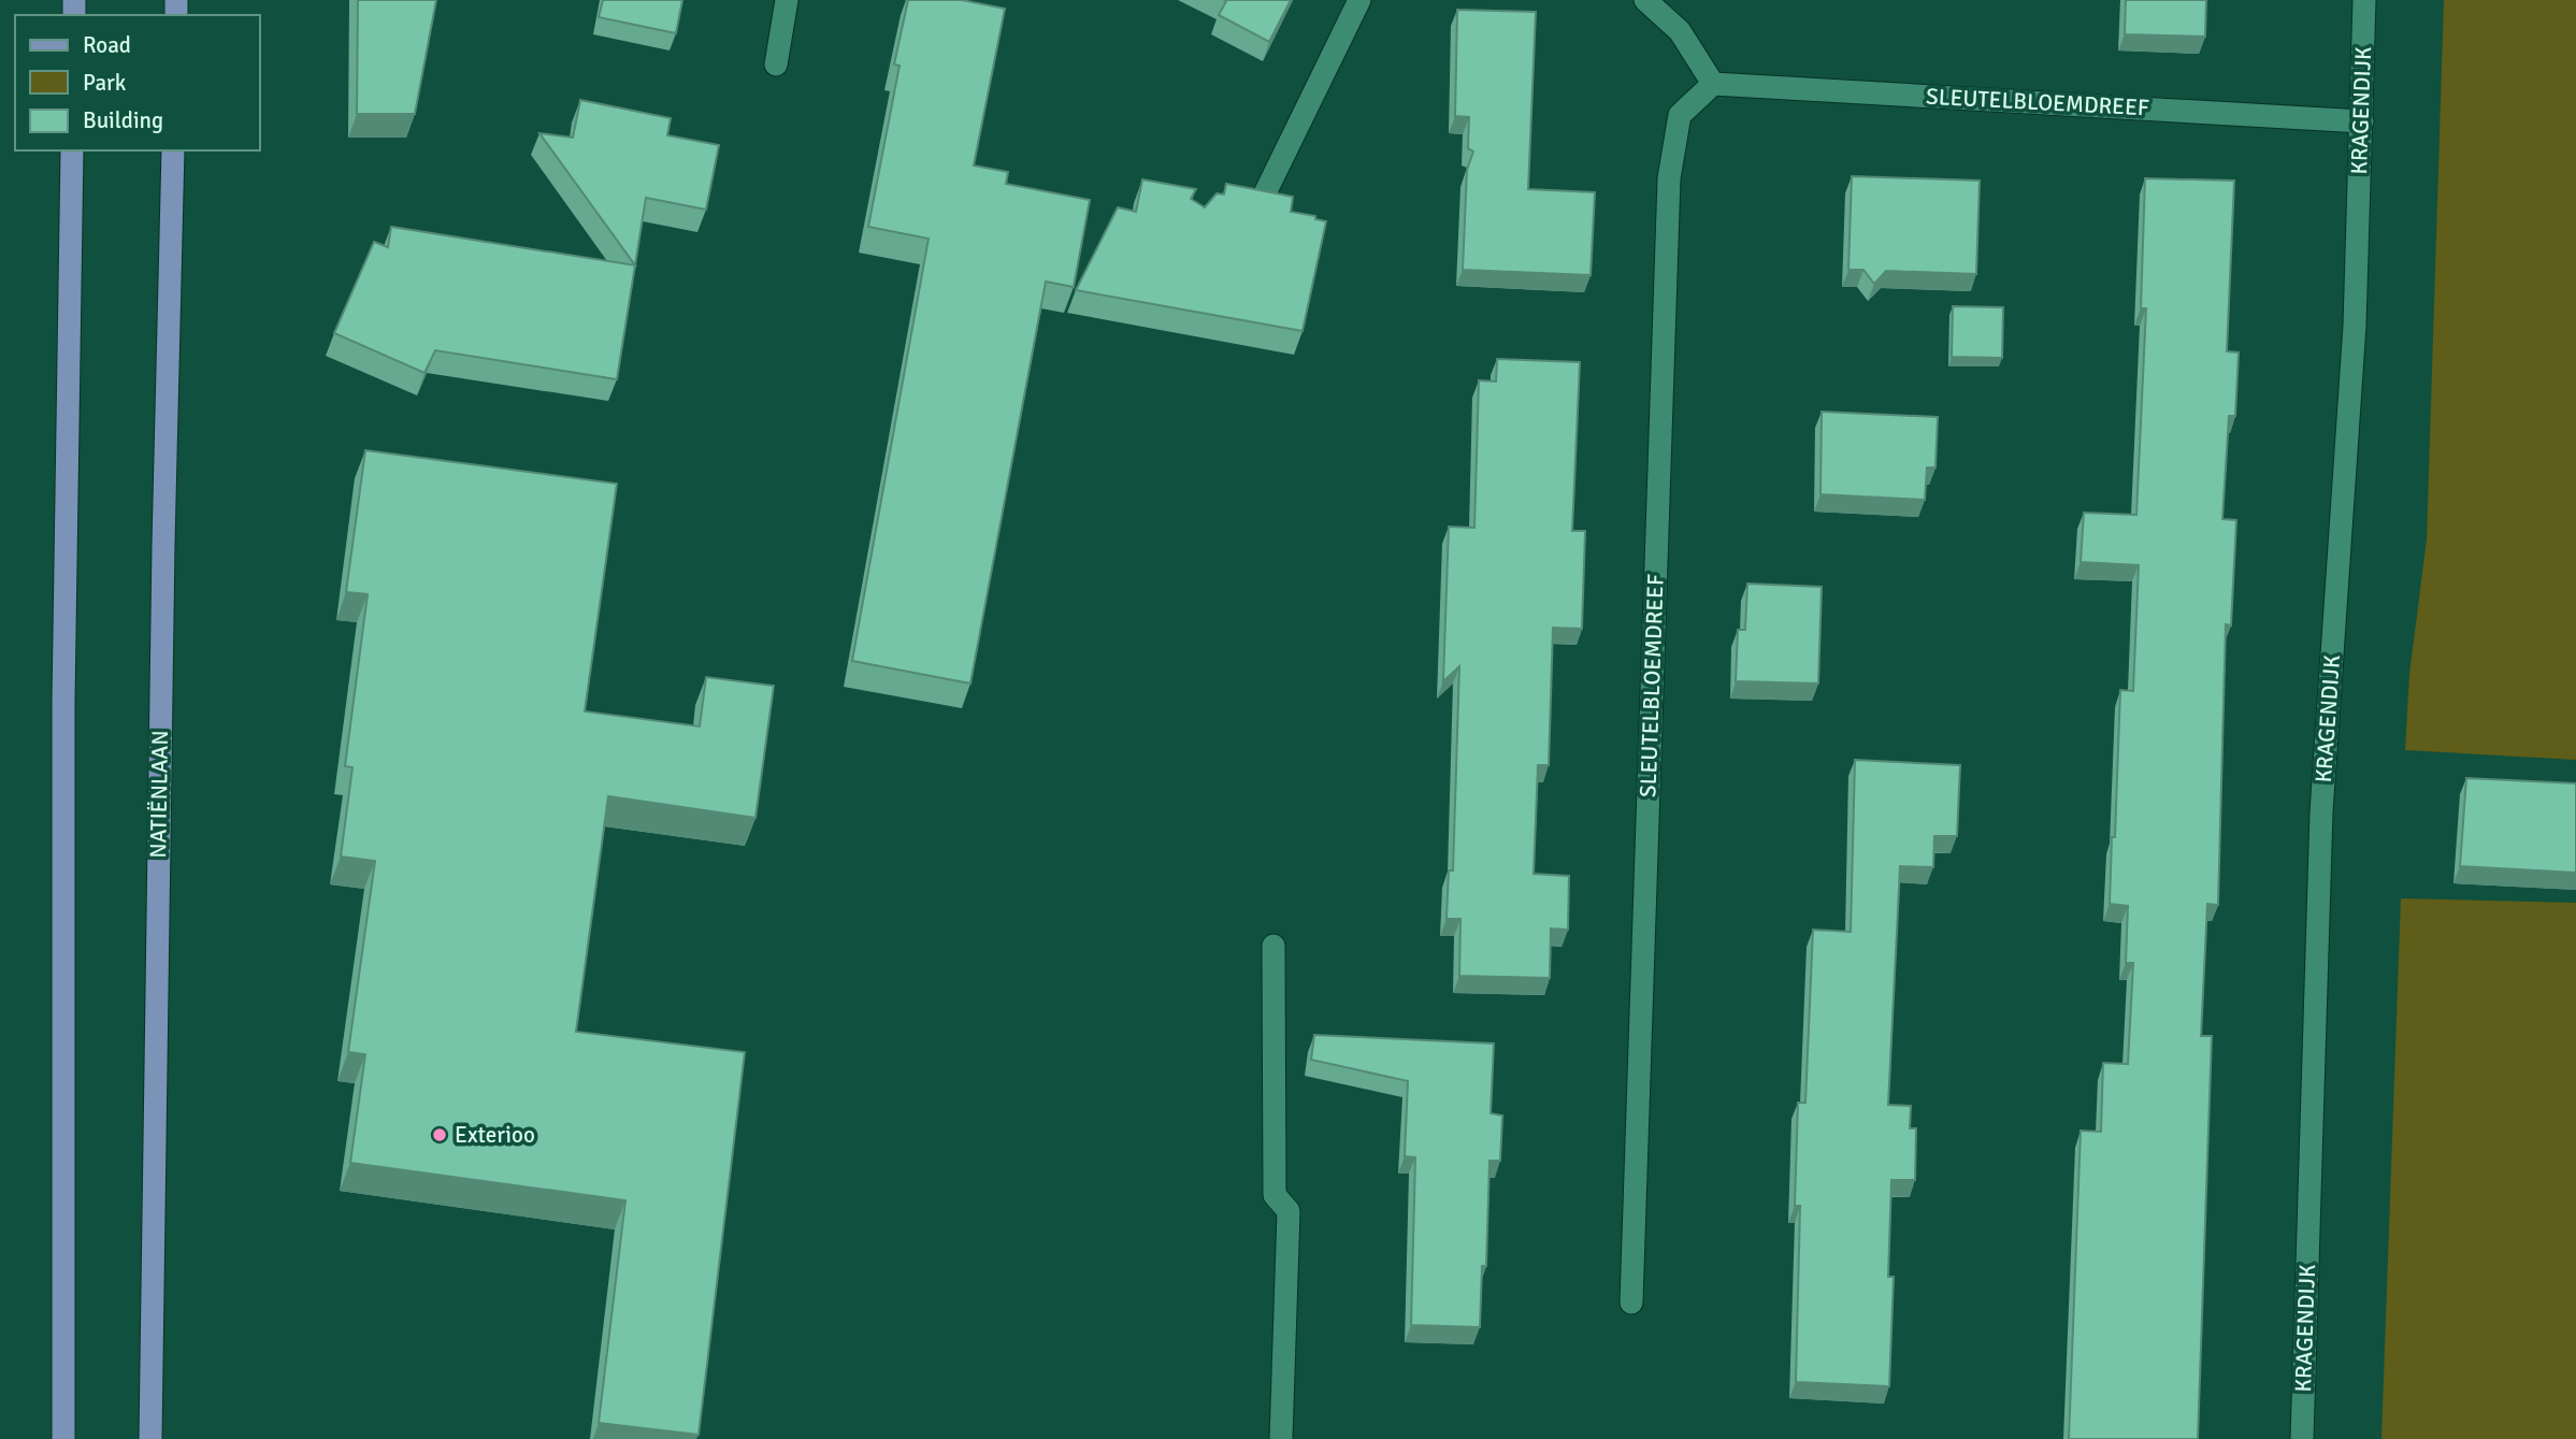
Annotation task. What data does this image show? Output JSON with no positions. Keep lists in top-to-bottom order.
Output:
{
  "streets": {
    "main road": ["NATIËNLAAN"],
    "street": ["SLEUTELBLOEMDREEF", "KRAGENDIJK"]
  },
  "crossings": [
    ["SLEUTELBLOEMDREEF", "KRAGENDIJK"]
  ],
  "places": ["Exterioo"],
  "legend": ["Road", "Park", "Building"]
}
